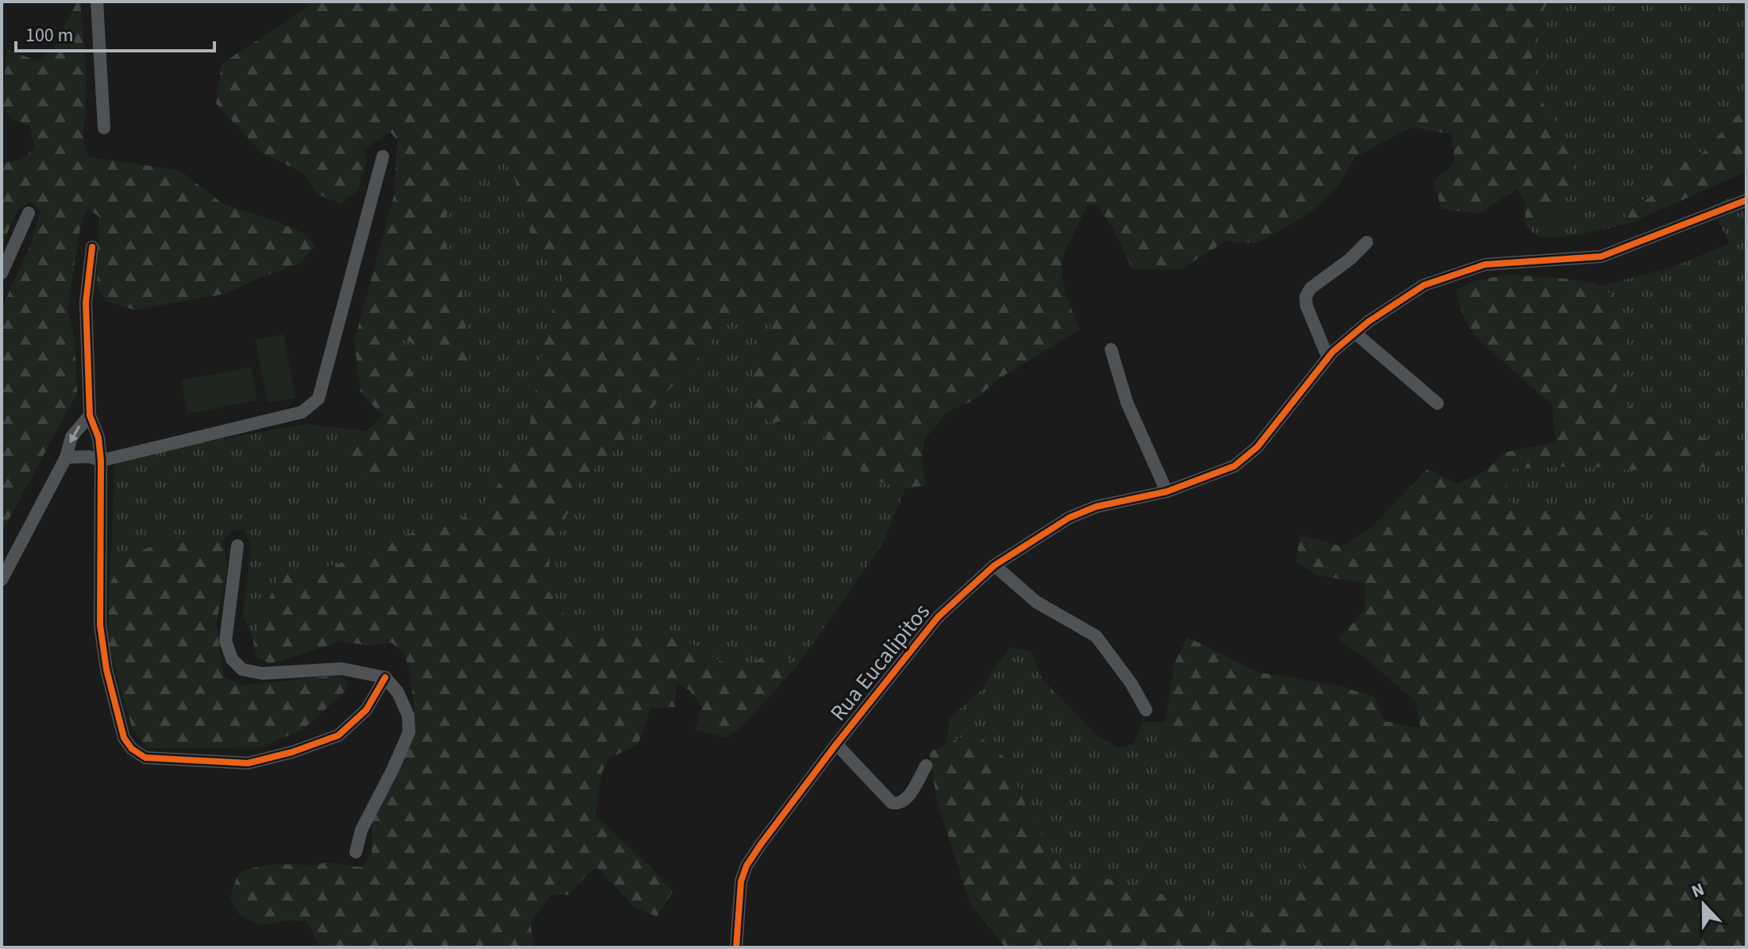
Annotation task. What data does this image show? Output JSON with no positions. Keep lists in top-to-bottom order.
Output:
{
  "streets": {
    "street": ["Rua Eucalipitos"]
  },
  "scale_bar": "100 m",
  "north": "top"
}
